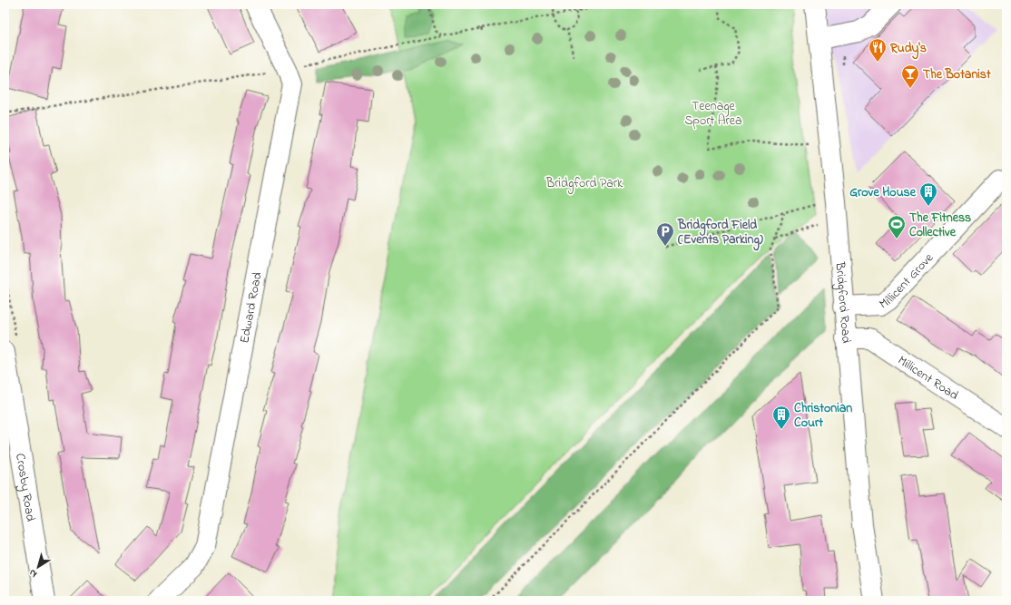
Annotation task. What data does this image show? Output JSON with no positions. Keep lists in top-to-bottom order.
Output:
{
  "streets": {
    "street": [
      "Millicent Grove",
      "Bridgford Road",
      "Edward Road",
      "Millicent Road",
      "Crosby Road"
    ]
  },
  "crossings": [
    ["Millicent Grove", "Bridgford Road"],
    ["Bridgford Road", "Millicent Road"]
  ],
  "parks": ["Teenage Sport Area", "Bridgford Park"],
  "places": {
    "restaurant": ["Rudy's"],
    "bar": ["The Botanist"],
    "building": ["Grove House", "Christonian Court"],
    "sports": ["The Fitness Collective"],
    "parking": ["Bridgford Field (Events Parking)"]
  },
  "north": "bottom left"
}
